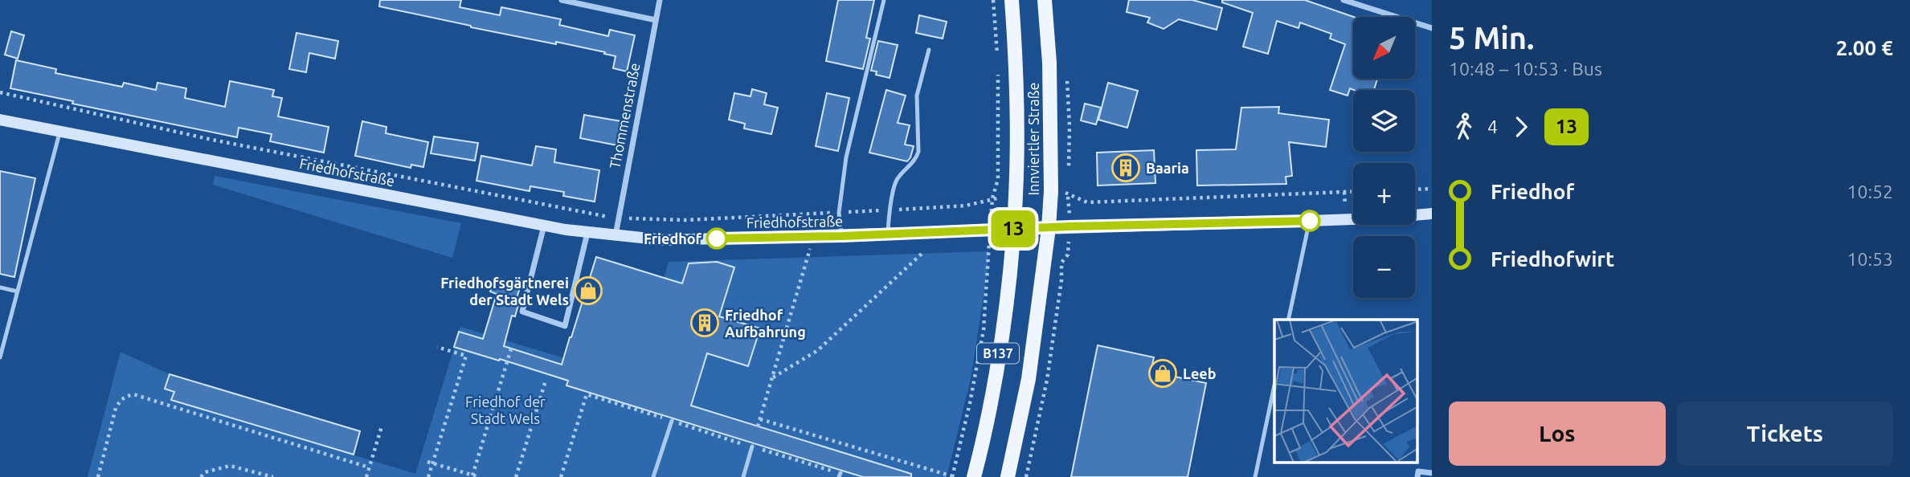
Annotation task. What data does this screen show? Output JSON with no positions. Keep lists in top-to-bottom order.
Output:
{
  "streets": {
    "main road": ["Innviertler Straße", "B137"],
    "street": ["Thommenstraße", "Friedhofstraße"]
  },
  "crossings": [
    ["Thommenstraße", "Friedhofstraße"],
    ["Innviertler Straße", "Friedhofstraße"]
  ],
  "parks": ["Friedhof der Stadt Wels"],
  "places": {
    "building": ["Baaria", "Friedhof Aufbahrung"],
    "other": ["Friedhof"],
    "shop": ["Friedhofsgärtnerei der Stadt Wels", "Leeb"]
  },
  "lines": ["bus line 13"],
  "north": "bottom left",
  "page": {
    "on_map": "13",
    "heading": ["5 Min.", "10:48 – 10:53 · Bus", "2.00 €"],
    "map_buttons": ["+", "−"],
    "legs": ["4", "13"],
    "list": [
      {
        "name": "Friedhof",
        "value": "10:52"
      },
      {
        "name": "Friedhofwirt",
        "value": "10:53"
      }
    ],
    "buttons": ["Los", "Tickets"]
  }
}
